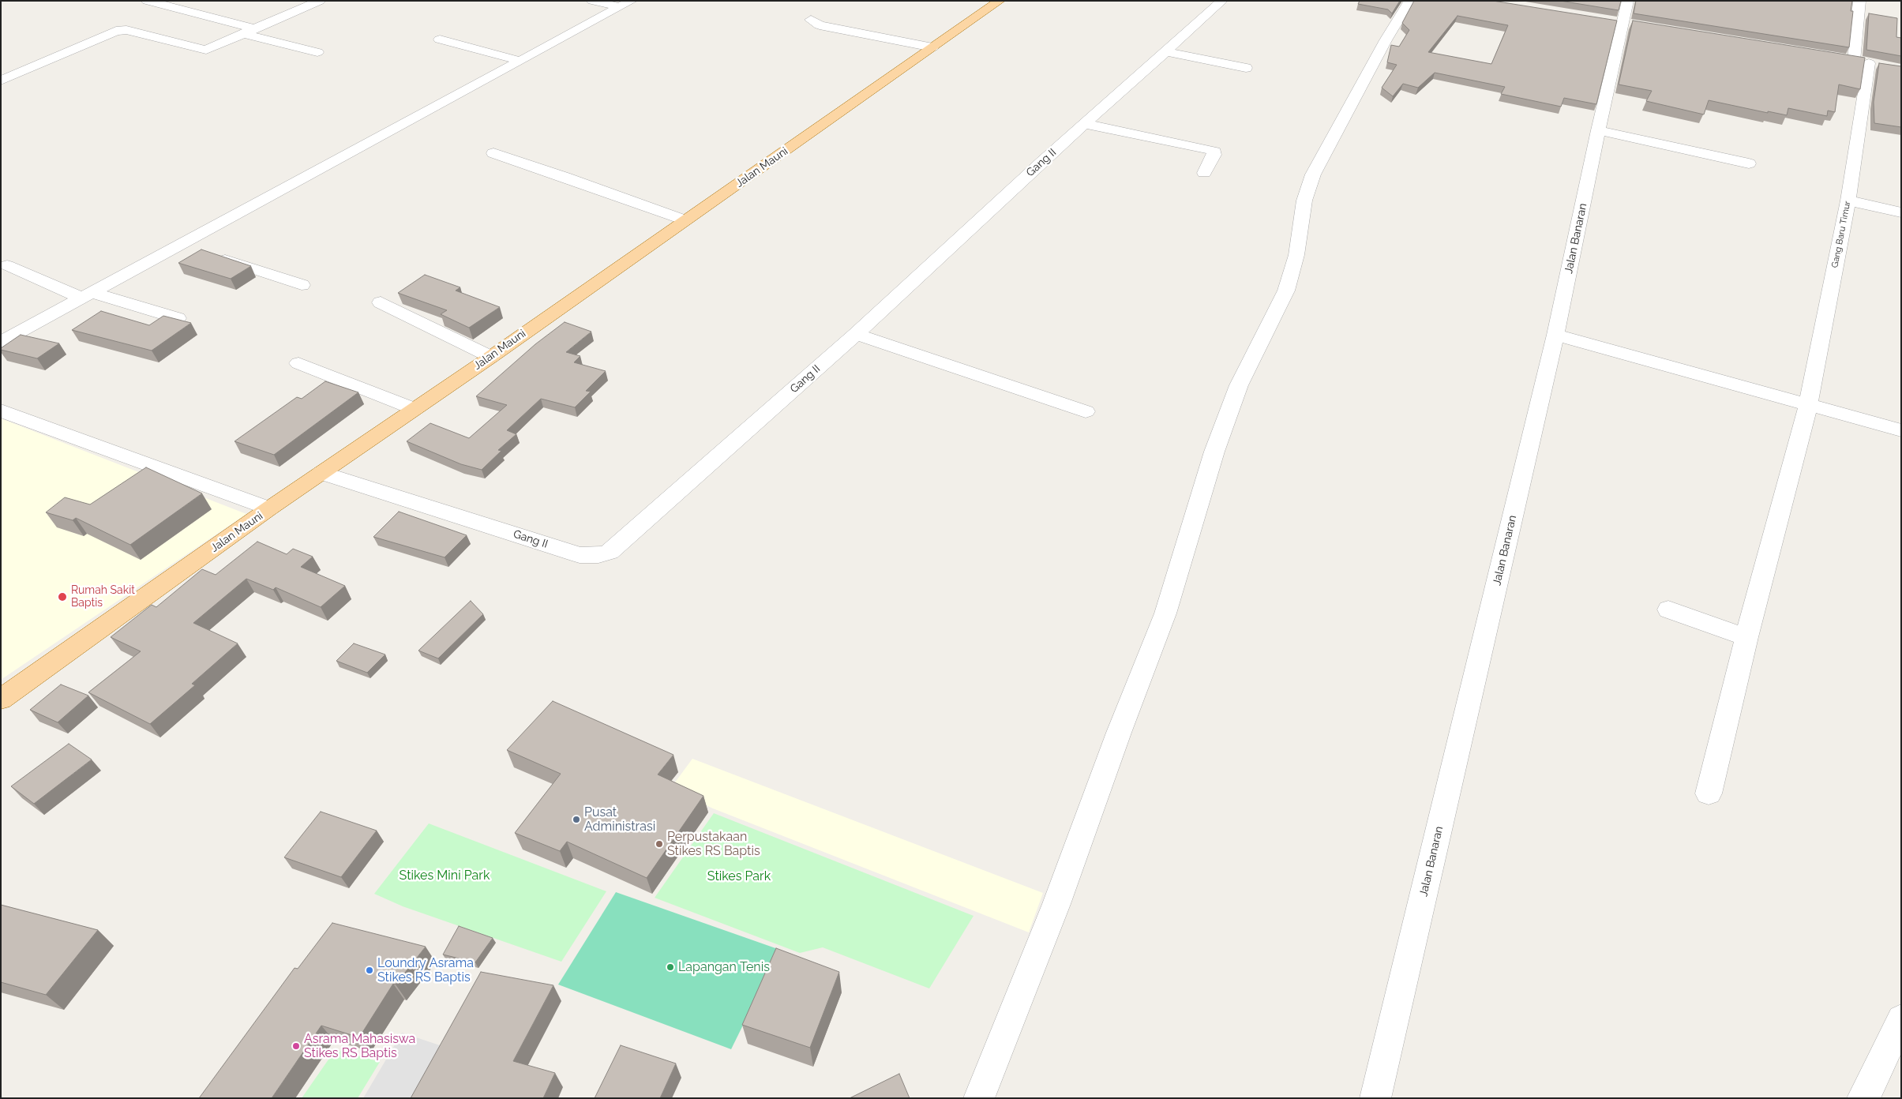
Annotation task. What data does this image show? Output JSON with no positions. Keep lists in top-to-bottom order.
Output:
{
  "streets": {
    "main road": ["Jalan Mauni"],
    "street": ["Gang II", "Gang Baru Timur", "Jalan Banaran"]
  },
  "crossings": [
    ["Gang II", "Jalan Mauni"]
  ],
  "parks": ["Stikes Mini Park", "Stikes Park"],
  "places": [
    "Rumah Sakit Baptis",
    "Pusat Administrasi",
    "Perpustakaan Stikes RS Baptis",
    "Lapangan Tenis",
    "Loundry Asrama Stikes RS Baptis",
    "Asrama Mahasiswa Stikes RS Baptis"
  ]
}
